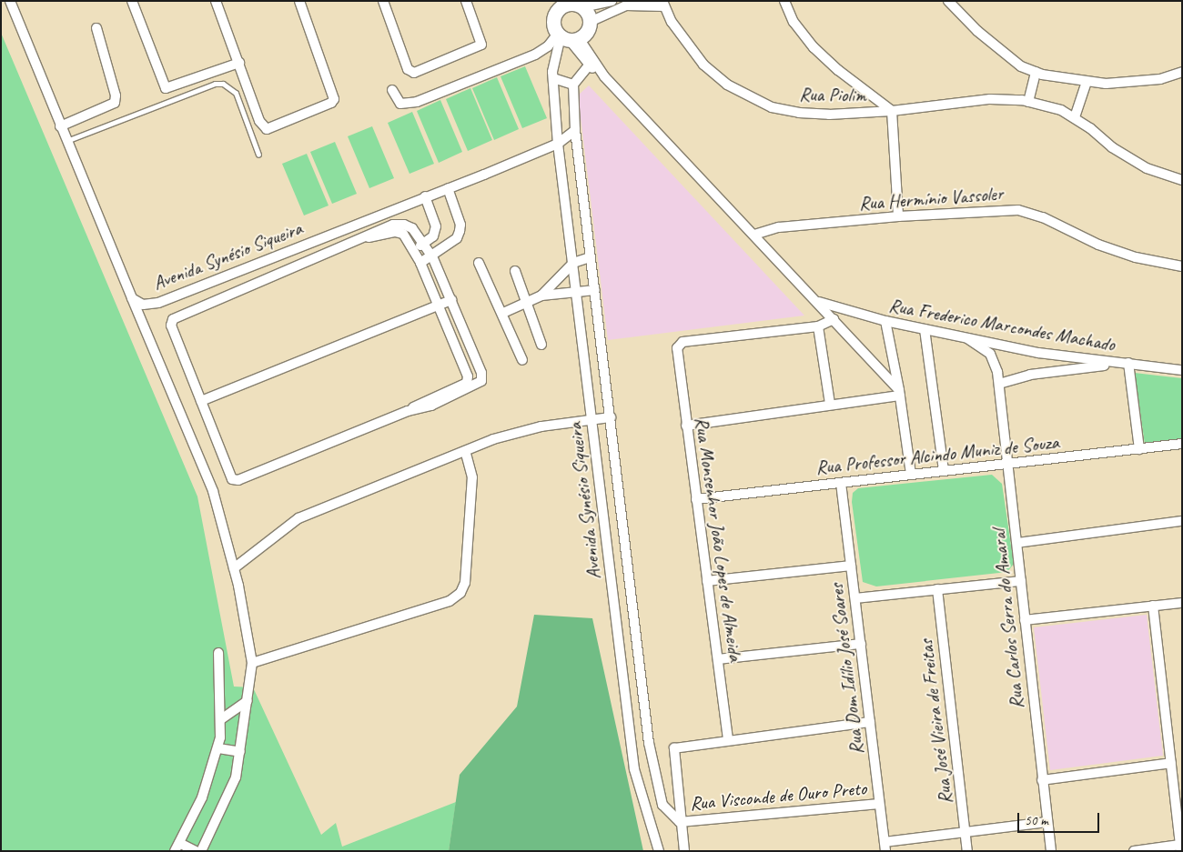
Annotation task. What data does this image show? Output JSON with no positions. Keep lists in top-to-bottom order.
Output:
{
  "streets": {
    "street": [
      "Rua Piolim",
      "Rua Hermínio Vassoler",
      "Avenida Synésio Siqueira",
      "Rua Frederico Marcondes Machado",
      "Rua Professor Alcindo Muniz de Souza",
      "Rua Monsenhor João Lopes de Almeida",
      "Rua Carlos Serra do Amaral",
      "Rua Dom Idílio José Soares",
      "Rua José Vieira de Freitas",
      "Rua Visconde de Ouro Preto"
    ]
  },
  "crossings": [
    ["Avenida Synésio Siqueira", "Rua Visconde de Ouro Preto"],
    ["Rua Frederico Marcondes Machado", "Rua Carlos Serra do Amaral"],
    ["Rua Professor Alcindo Muniz de Souza", "Rua Monsenhor João Lopes de Almeida"],
    ["Rua Professor Alcindo Muniz de Souza", "Rua Carlos Serra do Amaral"],
    ["Rua Professor Alcindo Muniz de Souza", "Rua Dom Idílio José Soares"],
    ["Rua Dom Idílio José Soares", "Rua Visconde de Ouro Preto"]
  ],
  "scale_bar": "50 m"
}
